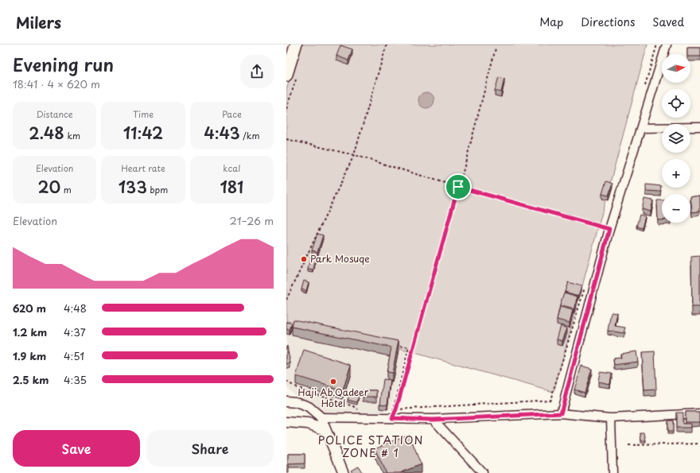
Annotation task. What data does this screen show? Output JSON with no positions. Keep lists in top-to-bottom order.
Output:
{
  "districts": ["POLICE STATION ZONE # 1"],
  "places": ["Park Mosuqe", "Haji Ab.Qadeer Hotel"],
  "north": "right",
  "page": {
    "header": "Milers",
    "nav": ["Map", "Directions", "Saved"],
    "heading": ["Evening run", "18:41 · 4 × 620 m"],
    "map_buttons": ["+", "−"],
    "stats": [
      ["Distance", "2.48 km"],
      ["Time", "11:42"],
      ["Pace", "4:43 /km"],
      ["Elevation", "20 m"],
      ["Heart rate", "133 bpm"],
      ["kcal", "181"]
    ],
    "chart": ["Elevation", "21–26 m"],
    "list": [
      {
        "name": "620 m",
        "note": "4:48"
      },
      {
        "name": "1.2 km",
        "note": "4:37"
      },
      {
        "name": "1.9 km",
        "note": "4:51"
      },
      {
        "name": "2.5 km",
        "note": "4:35"
      }
    ],
    "buttons": ["Save", "Share"]
  }
}
